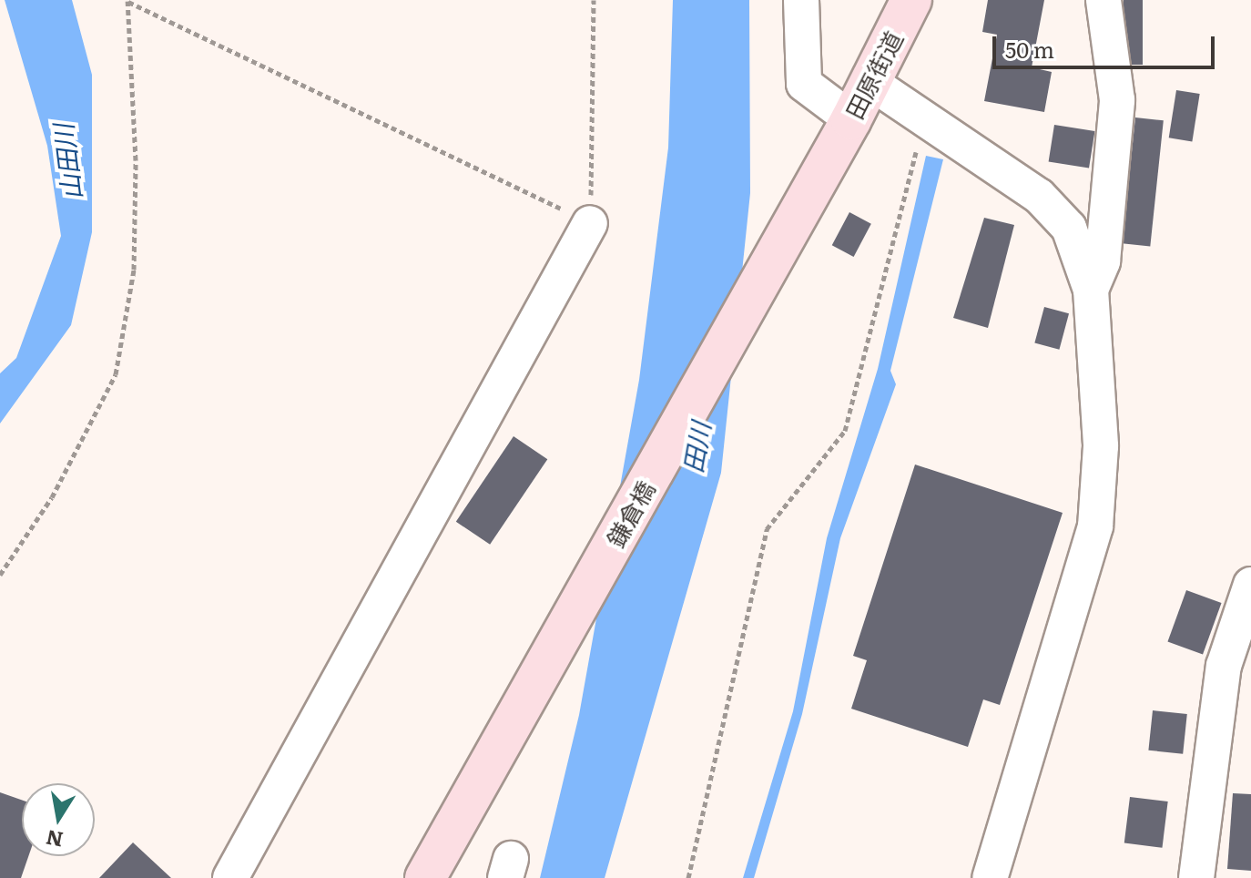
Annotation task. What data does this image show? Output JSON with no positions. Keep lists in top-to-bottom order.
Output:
{
  "streets": {
    "main road": ["田原街道", "鎌倉橋"]
  },
  "crossings": [
    ["田原街道", "鎌倉橋"]
  ],
  "water": ["山田川", "田川"],
  "scale_bar": "50 m",
  "north": "bottom"
}
